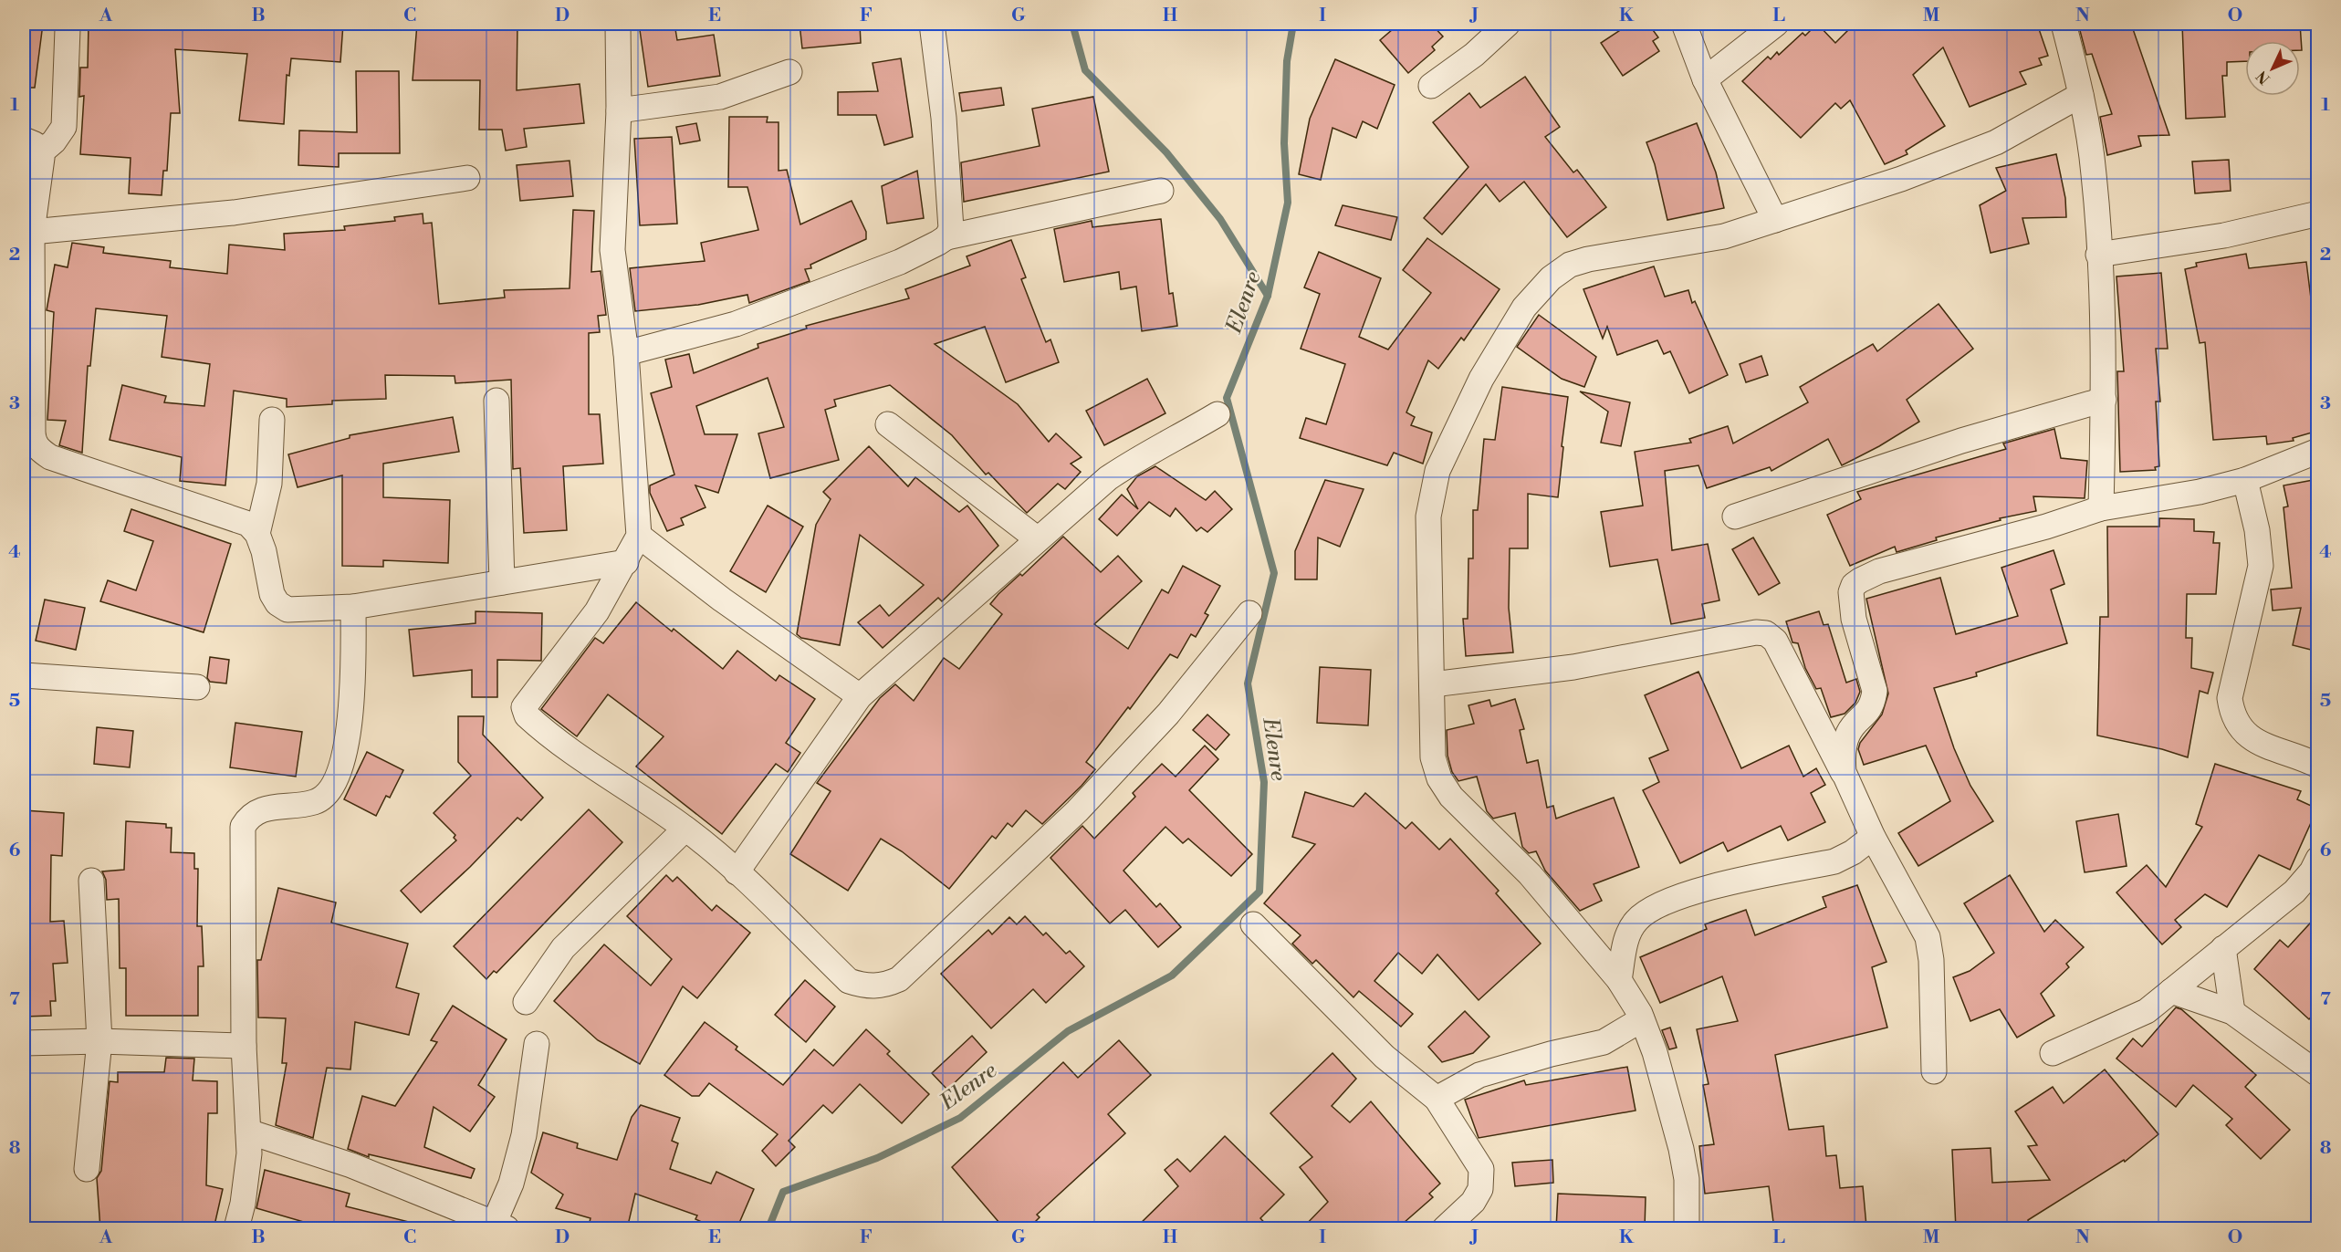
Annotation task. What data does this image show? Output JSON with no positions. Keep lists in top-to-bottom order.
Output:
{
  "water": ["Elenre"],
  "north": "bottom left",
  "grid": {
    "columns": [
      "A",
      "B",
      "C",
      "D",
      "E",
      "F",
      "G",
      "H",
      "I",
      "J",
      "K",
      "L",
      "M",
      "N",
      "O"
    ],
    "rows": [
      "1",
      "2",
      "3",
      "4",
      "5",
      "6",
      "7",
      "8"
    ]
  }
}
